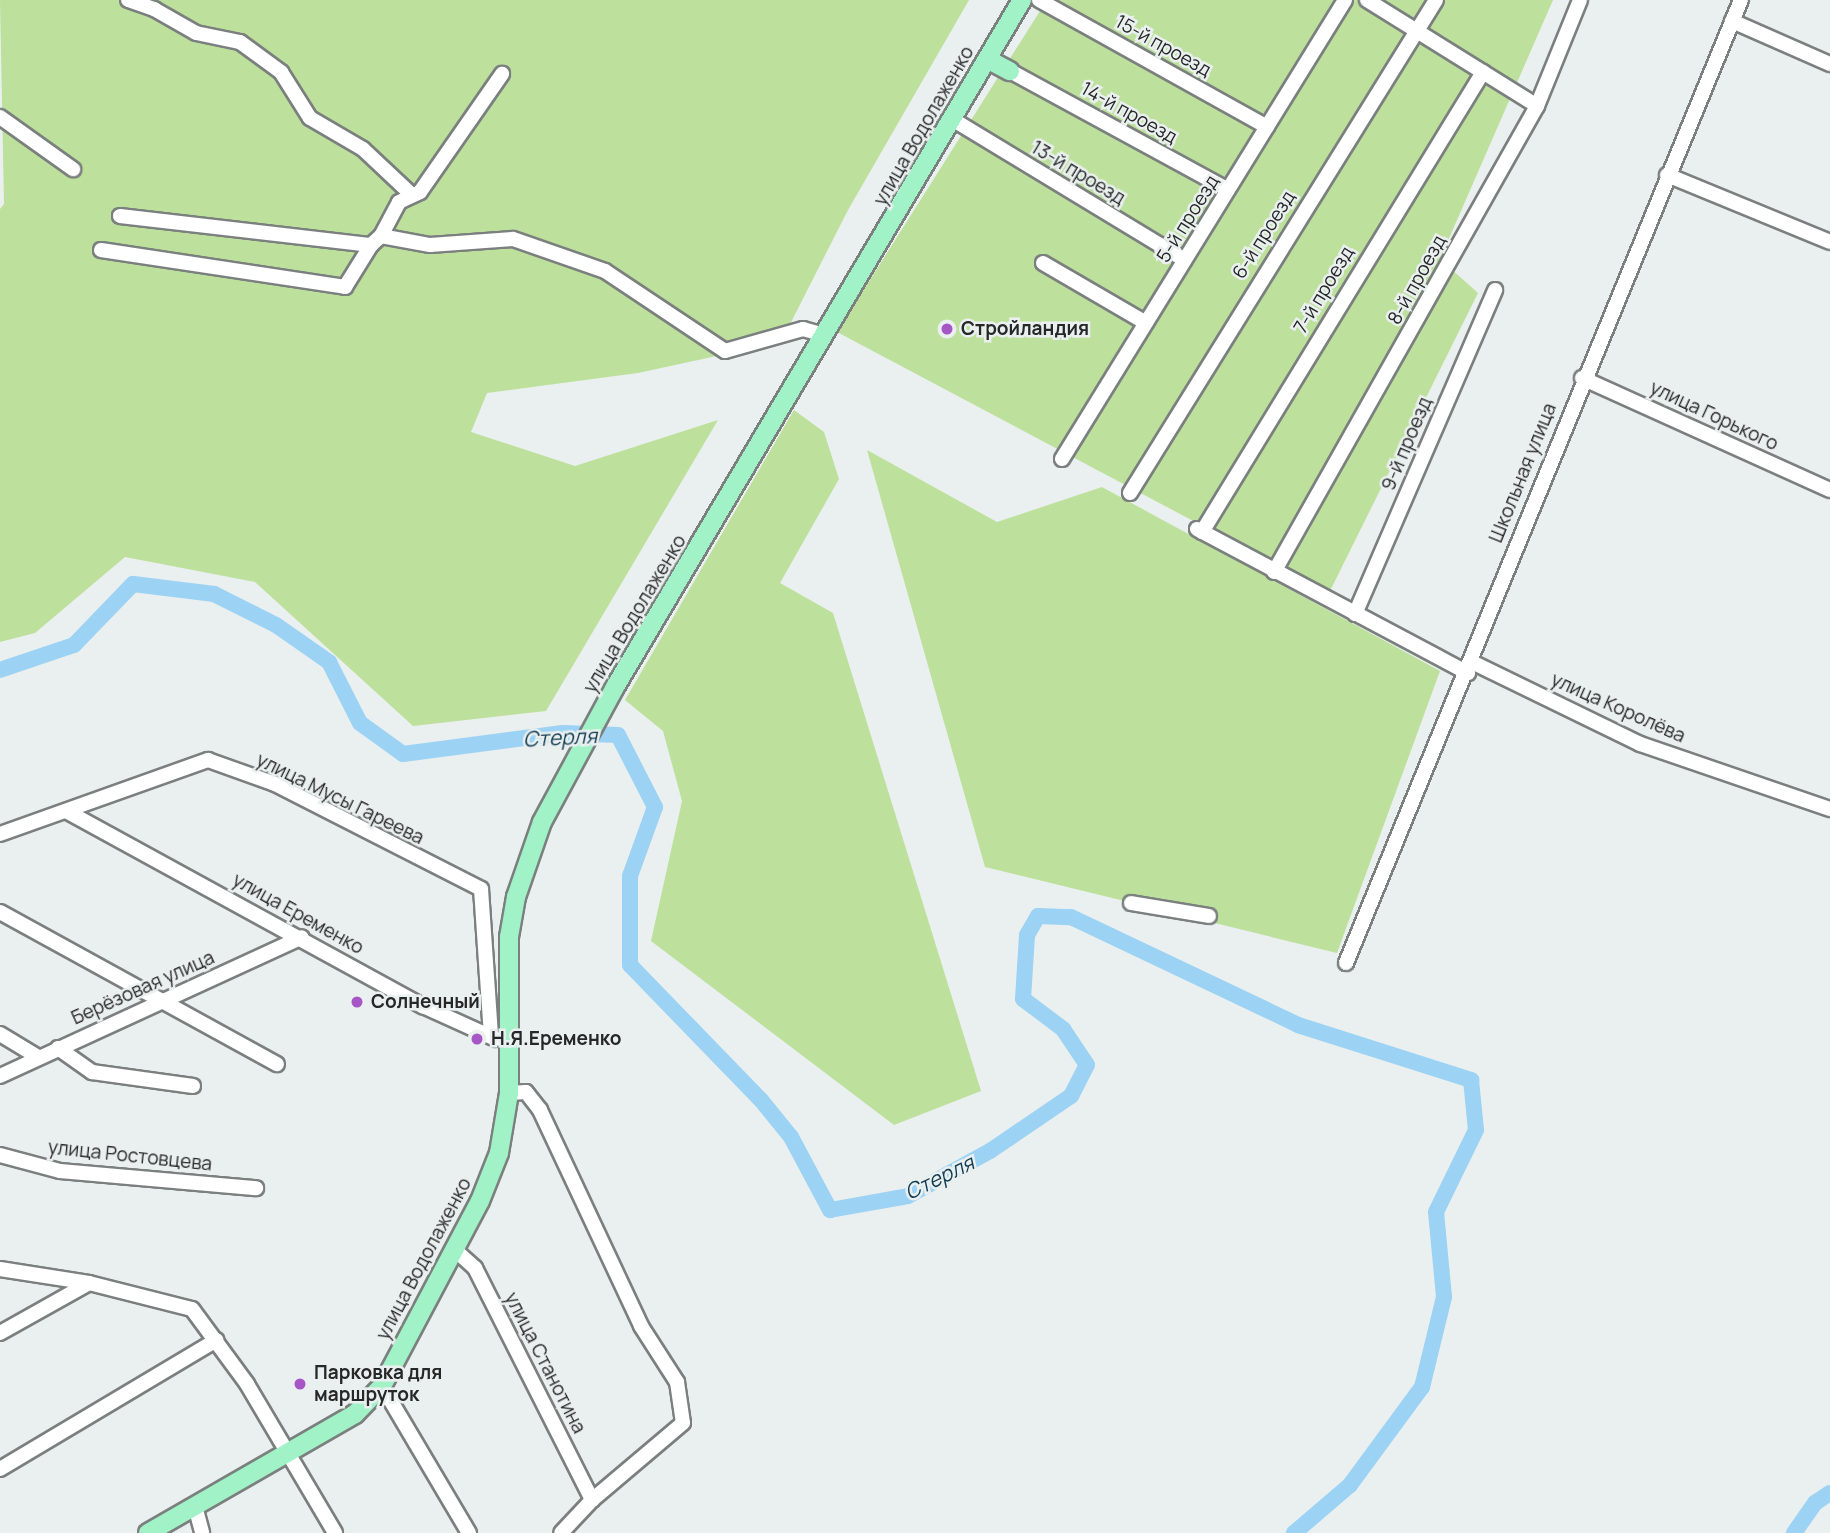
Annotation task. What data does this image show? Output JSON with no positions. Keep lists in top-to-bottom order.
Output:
{
  "streets": {
    "main road": ["улица Водолаженко"],
    "street": [
      "15-й проезд",
      "14-й проезд",
      "13-й проезд",
      "5-й проезд",
      "6-й проезд",
      "8-й проезд",
      "7-й проезд",
      "улица Горького",
      "9-й проезд",
      "Школьная улица",
      "улица Королёва",
      "улица Мусы Гареева",
      "улица Еременко",
      "Берёзовая улица",
      "улица Ростовцева",
      "улица Станотина"
    ]
  },
  "crossings": [
    ["15-й проезд", "5-й проезд"],
    ["14-й проезд", "5-й проезд"],
    ["улица Водолаженко", "13-й проезд"],
    ["улица Водолаженко", "улица Еременко"],
    ["улица Водолаженко", "улица Станотина"],
    ["13-й проезд", "5-й проезд"],
    ["8-й проезд", "улица Королёва"],
    ["7-й проезд", "улица Королёва"],
    ["улица Горького", "Школьная улица"],
    ["9-й проезд", "улица Королёва"],
    ["Школьная улица", "улица Королёва"],
    ["улица Мусы Гареева", "улица Еременко"],
    ["улица Еременко", "Берёзовая улица"]
  ],
  "water": ["Стерля"],
  "places": [
    "Стройландия",
    "Солнечный",
    "Н.Я.Еременко",
    "Парковка для маршруток"
  ]
}
